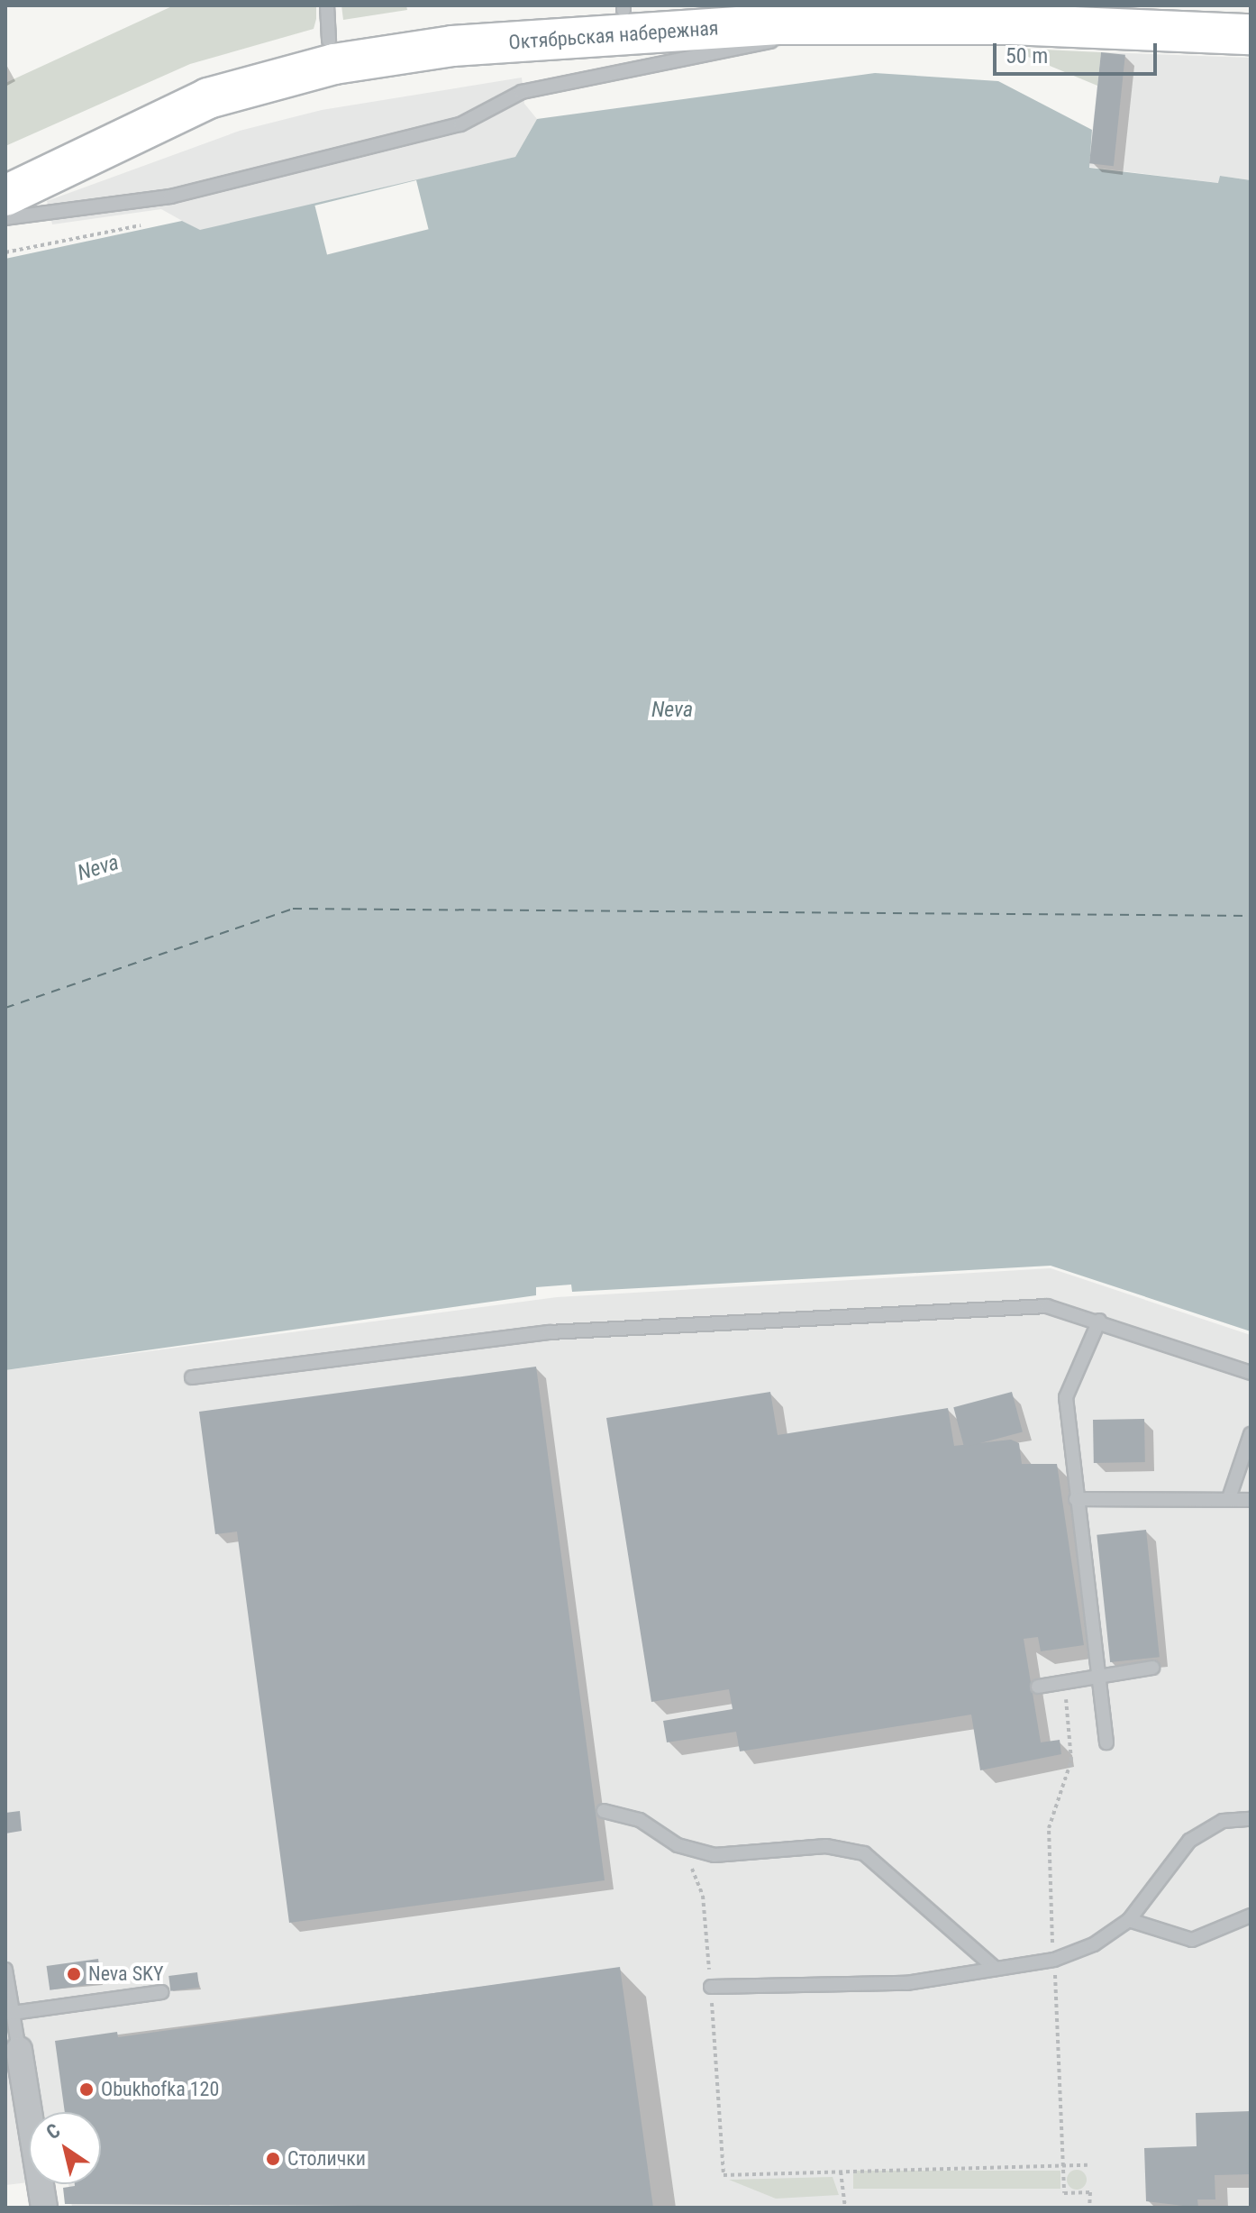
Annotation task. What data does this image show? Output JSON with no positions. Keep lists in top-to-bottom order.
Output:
{
  "streets": {
    "main road": ["Октябрьская набережная"]
  },
  "water": ["Neva"],
  "places": ["Neva SKY", "Obukhofka 120", "Столички"],
  "scale_bar": "50 m",
  "north": "top left"
}
